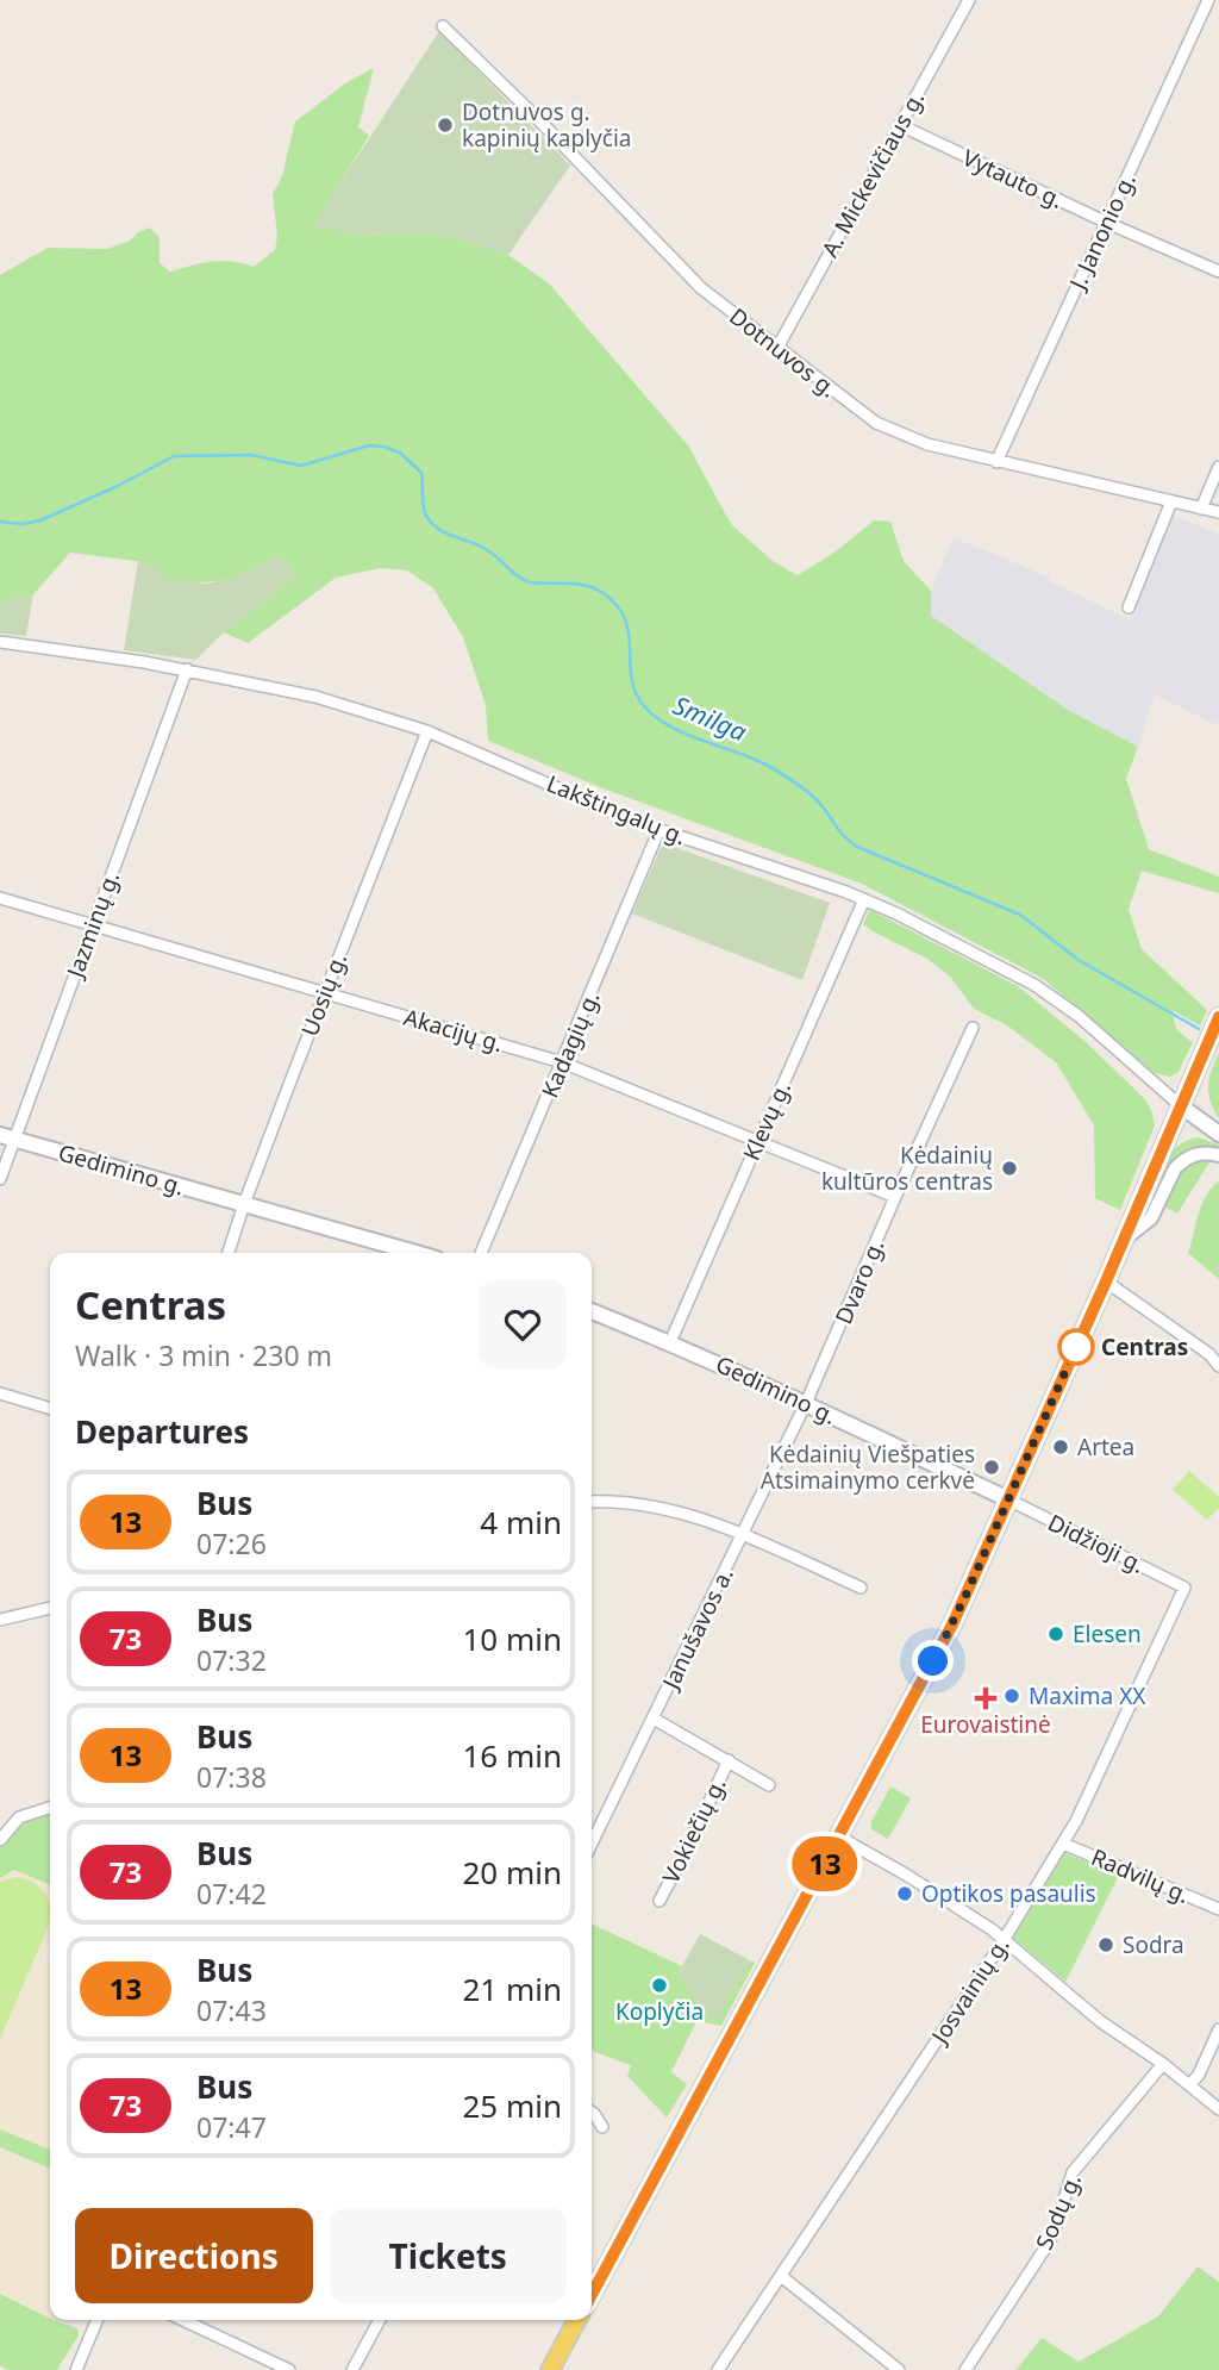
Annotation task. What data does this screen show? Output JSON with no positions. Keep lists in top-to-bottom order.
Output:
{
  "streets": {
    "main road": ["Gedimino g."],
    "street": [
      "A. Mickevičiaus g.",
      "Vytauto g.",
      "J. Janonio g.",
      "Dotnuvos g.",
      "Lakštingalų g.",
      "Jazminų g.",
      "Uosių g.",
      "Akacijų g.",
      "Kadagių g.",
      "Klevų g.",
      "Dvaro g.",
      "Didžioji g.",
      "Janušavos a.",
      "Vokiečių g.",
      "Radvilų g.",
      "Josvainių g.",
      "Sodų g."
    ]
  },
  "crossings": [
    ["A. Mickevičiaus g.", "Vytauto g."],
    ["A. Mickevičiaus g.", "Dotnuvos g."],
    ["Vytauto g.", "J. Janonio g."],
    ["J. Janonio g.", "Dotnuvos g."],
    ["Lakštingalų g.", "Jazminų g."],
    ["Lakštingalų g.", "Uosių g."],
    ["Lakštingalų g.", "Kadagių g."],
    ["Lakštingalų g.", "Klevų g."],
    ["Jazminų g.", "Akacijų g."],
    ["Jazminų g.", "Gedimino g."],
    ["Uosių g.", "Akacijų g."],
    ["Uosių g.", "Gedimino g."],
    ["Akacijų g.", "Kadagių g."],
    ["Akacijų g.", "Klevų g."],
    ["Akacijų g.", "Dvaro g."],
    ["Klevų g.", "Gedimino g."],
    ["Gedimino g.", "Dvaro g."],
    ["Gedimino g.", "Didžioji g."],
    ["Dvaro g.", "Janušavos a."],
    ["Didžioji g.", "Josvainių g."],
    ["Radvilų g.", "Josvainių g."]
  ],
  "water": ["Smilga"],
  "places": {
    "other": [
      "Dotnuvos g. kapinių kaplyčia",
      "Kėdainių kultūros centras",
      "Centras",
      "Artea",
      "Kėdainių Viešpaties Atsimainymo cerkvė",
      "Elesen",
      "Maxima XX",
      "Optikos pasaulis",
      "Sodra",
      "Koplyčia"
    ],
    "health": ["Eurovaistinė"]
  },
  "lines": ["bus line 13"],
  "page": {
    "on_map": "13",
    "heading": [
      ["Centras", "Walk · 3 min · 230 m"],
      "Departures"
    ],
    "list": [
      {
        "mark": "13",
        "name": "Bus",
        "note": "07:26",
        "value": "4 min"
      },
      {
        "mark": "73",
        "name": "Bus",
        "note": "07:32",
        "value": "10 min"
      },
      {
        "mark": "13",
        "name": "Bus",
        "note": "07:38",
        "value": "16 min"
      },
      {
        "mark": "73",
        "name": "Bus",
        "note": "07:42",
        "value": "20 min"
      },
      {
        "mark": "13",
        "name": "Bus",
        "note": "07:43",
        "value": "21 min"
      },
      {
        "mark": "73",
        "name": "Bus",
        "note": "07:47",
        "value": "25 min"
      }
    ],
    "buttons": ["Directions", "Tickets"]
  }
}
